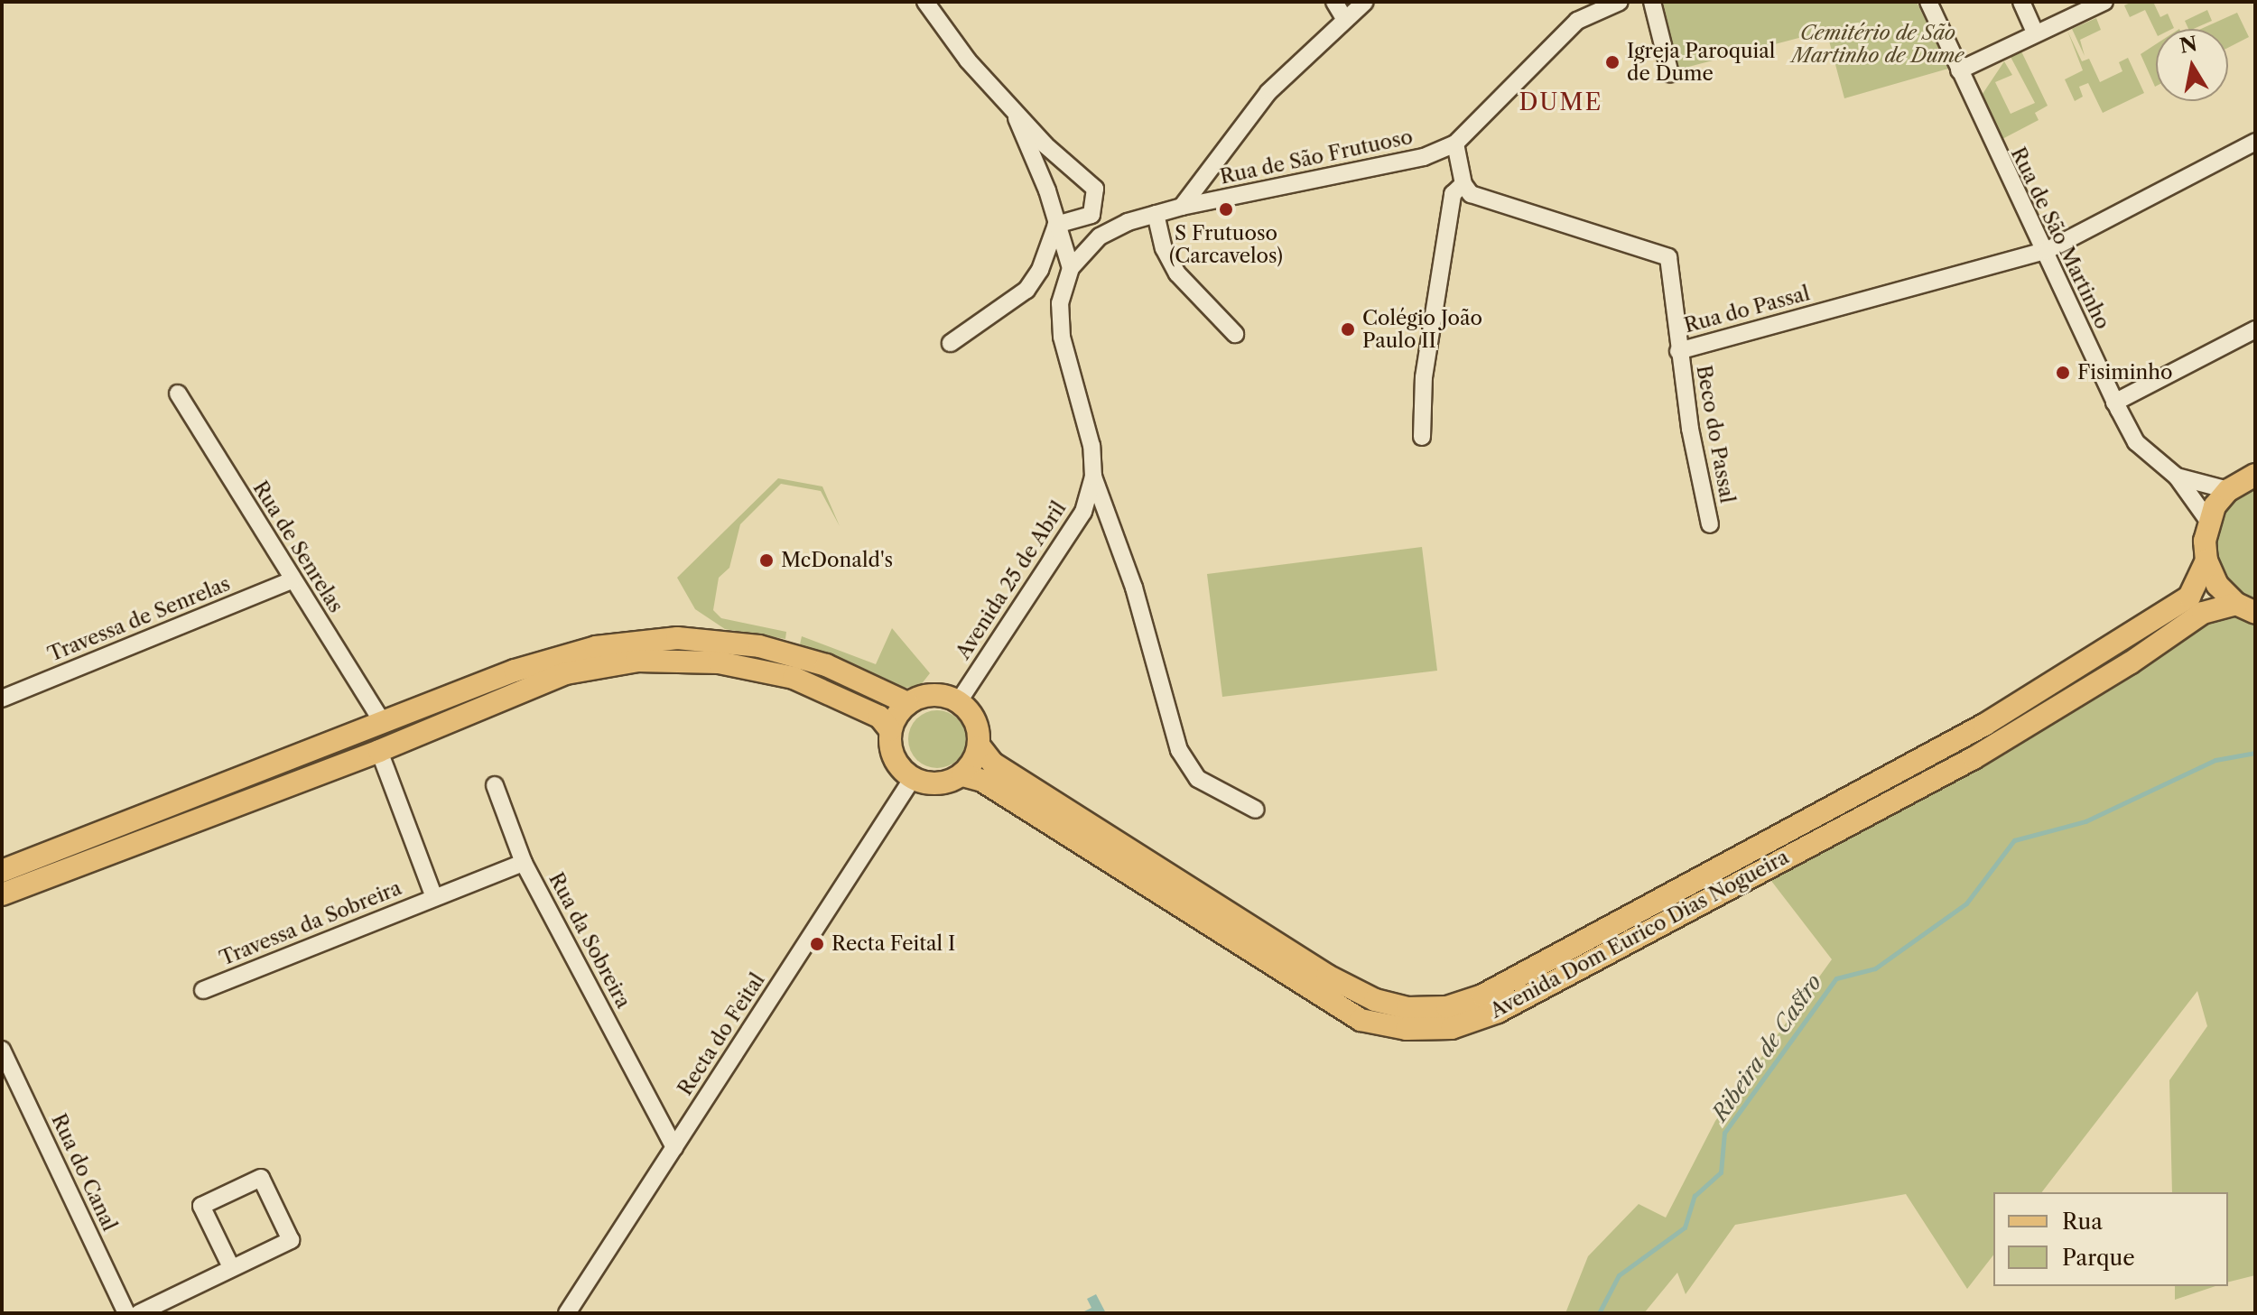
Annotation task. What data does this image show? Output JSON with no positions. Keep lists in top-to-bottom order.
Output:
{
  "streets": {
    "main road": ["Avenida Dom Eurico Dias Nogueira"],
    "street": [
      "Rua de São Frutuoso",
      "Rua de São Martinho",
      "Rua do Passal",
      "Beco do Passal",
      "Rua de Senrelas",
      "Avenida 25 de Abril",
      "Travessa de Senrelas",
      "Travessa da Sobreira",
      "Rua da Sobreira",
      "Recta do Feital",
      "Rua do Canal"
    ]
  },
  "crossings": [
    ["Rua de São Frutuoso", "Avenida 25 de Abril"],
    ["Rua de São Martinho", "Rua do Passal"],
    ["Rua do Passal", "Beco do Passal"],
    ["Rua de Senrelas", "Travessa de Senrelas"],
    ["Avenida 25 de Abril", "Avenida Dom Eurico Dias Nogueira"],
    ["Avenida 25 de Abril", "Recta do Feital"],
    ["Travessa da Sobreira", "Rua da Sobreira"],
    ["Avenida Dom Eurico Dias Nogueira", "Recta do Feital"],
    ["Rua da Sobreira", "Recta do Feital"]
  ],
  "districts": ["DUME"],
  "water": ["Ribeira de Castro"],
  "parks": ["Cemitério de São Martinho de Dume"],
  "places": [
    "Igreja Paroquial de Dume",
    "S Frutuoso (Carcavelos)",
    "Colégio João Paulo II",
    "Fisiminho",
    "McDonald's",
    "Recta Feital I"
  ],
  "legend": ["Rua", "Parque"],
  "north": "top"
}
